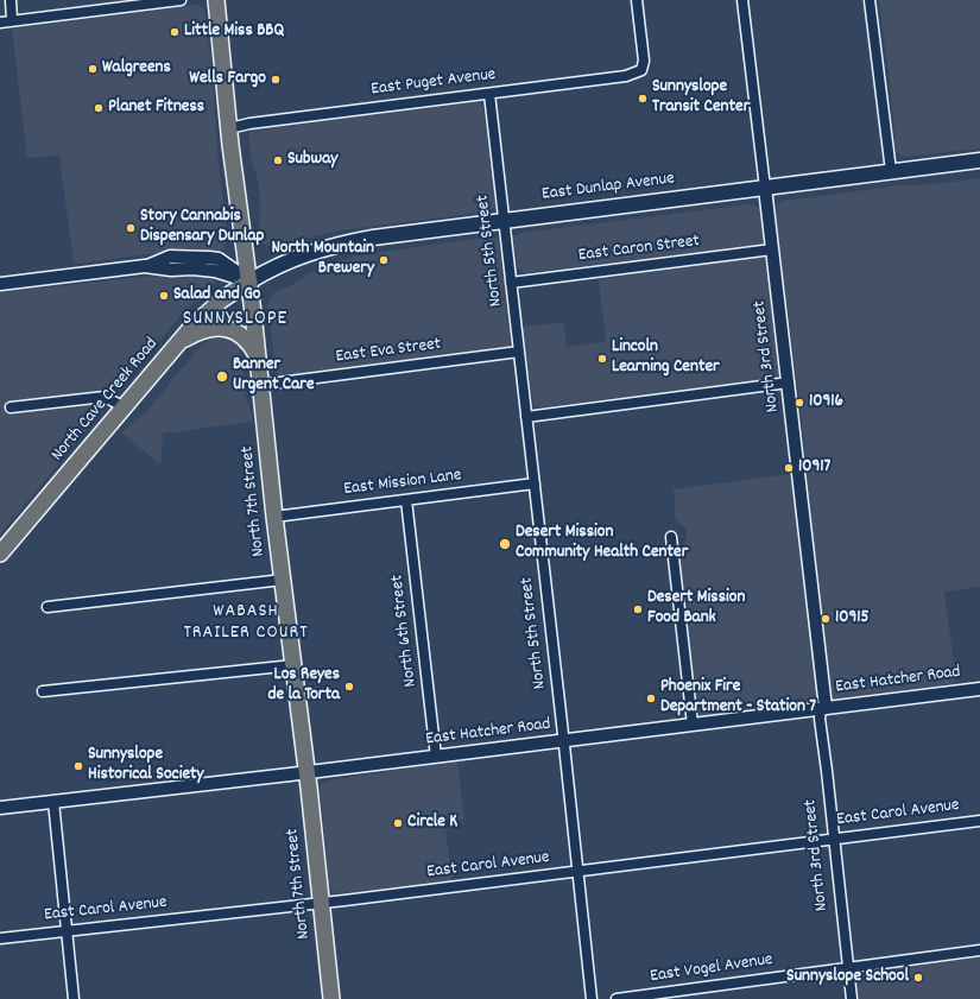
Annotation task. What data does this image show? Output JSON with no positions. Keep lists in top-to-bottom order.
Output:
{
  "streets": {
    "main road": ["East Dunlap Avenue", "North Cave Creek Road", "North 7th Street"],
    "street": [
      "East Puget Avenue",
      "East Caron Street",
      "North 5th Street",
      "East Eva Street",
      "North 3rd Street",
      "East Mission Lane",
      "North 6th Street",
      "East Hatcher Road",
      "East Carol Avenue",
      "East Vogel Avenue"
    ]
  },
  "crossings": [
    ["East Puget Avenue", "North 5th Street"],
    ["East Puget Avenue", "North 7th Street"],
    ["East Dunlap Avenue", "North 5th Street"],
    ["East Dunlap Avenue", "North 3rd Street"],
    ["East Dunlap Avenue", "North Cave Creek Road"],
    ["East Dunlap Avenue", "North 7th Street"],
    ["East Caron Street", "North 5th Street"],
    ["East Caron Street", "North 3rd Street"],
    ["North 5th Street", "East Eva Street"],
    ["North 5th Street", "East Mission Lane"],
    ["North 5th Street", "East Hatcher Road"],
    ["North 5th Street", "East Carol Avenue"],
    ["East Eva Street", "North 7th Street"],
    ["North 3rd Street", "East Hatcher Road"],
    ["North 3rd Street", "East Carol Avenue"],
    ["North 3rd Street", "East Vogel Avenue"],
    ["North Cave Creek Road", "North 7th Street"],
    ["East Mission Lane", "North 7th Street"],
    ["East Mission Lane", "North 6th Street"],
    ["North 7th Street", "East Hatcher Road"],
    ["North 7th Street", "East Carol Avenue"],
    ["North 6th Street", "East Hatcher Road"]
  ],
  "districts": ["SUNNYSLOPE", "WABASH TRAILER COURT"],
  "places": [
    "Little Miss BBQ",
    "Walgreens",
    "Wells Fargo",
    "Sunnyslope Transit Center",
    "Planet Fitness",
    "Subway",
    "Story Cannabis Dispensary Dunlap",
    "North Mountain Brewery",
    "Salad and Go",
    "Lincoln Learning Center",
    "Banner Urgent Care",
    "10916",
    "10917",
    "Desert Mission Community Health Center",
    "Desert Mission Food Bank",
    "10915",
    "Los Reyes de la Torta",
    "Phoenix Fire Department - Station 7",
    "Sunnyslope Historical Society",
    "Circle K",
    "Sunnyslope School"
  ]
}
